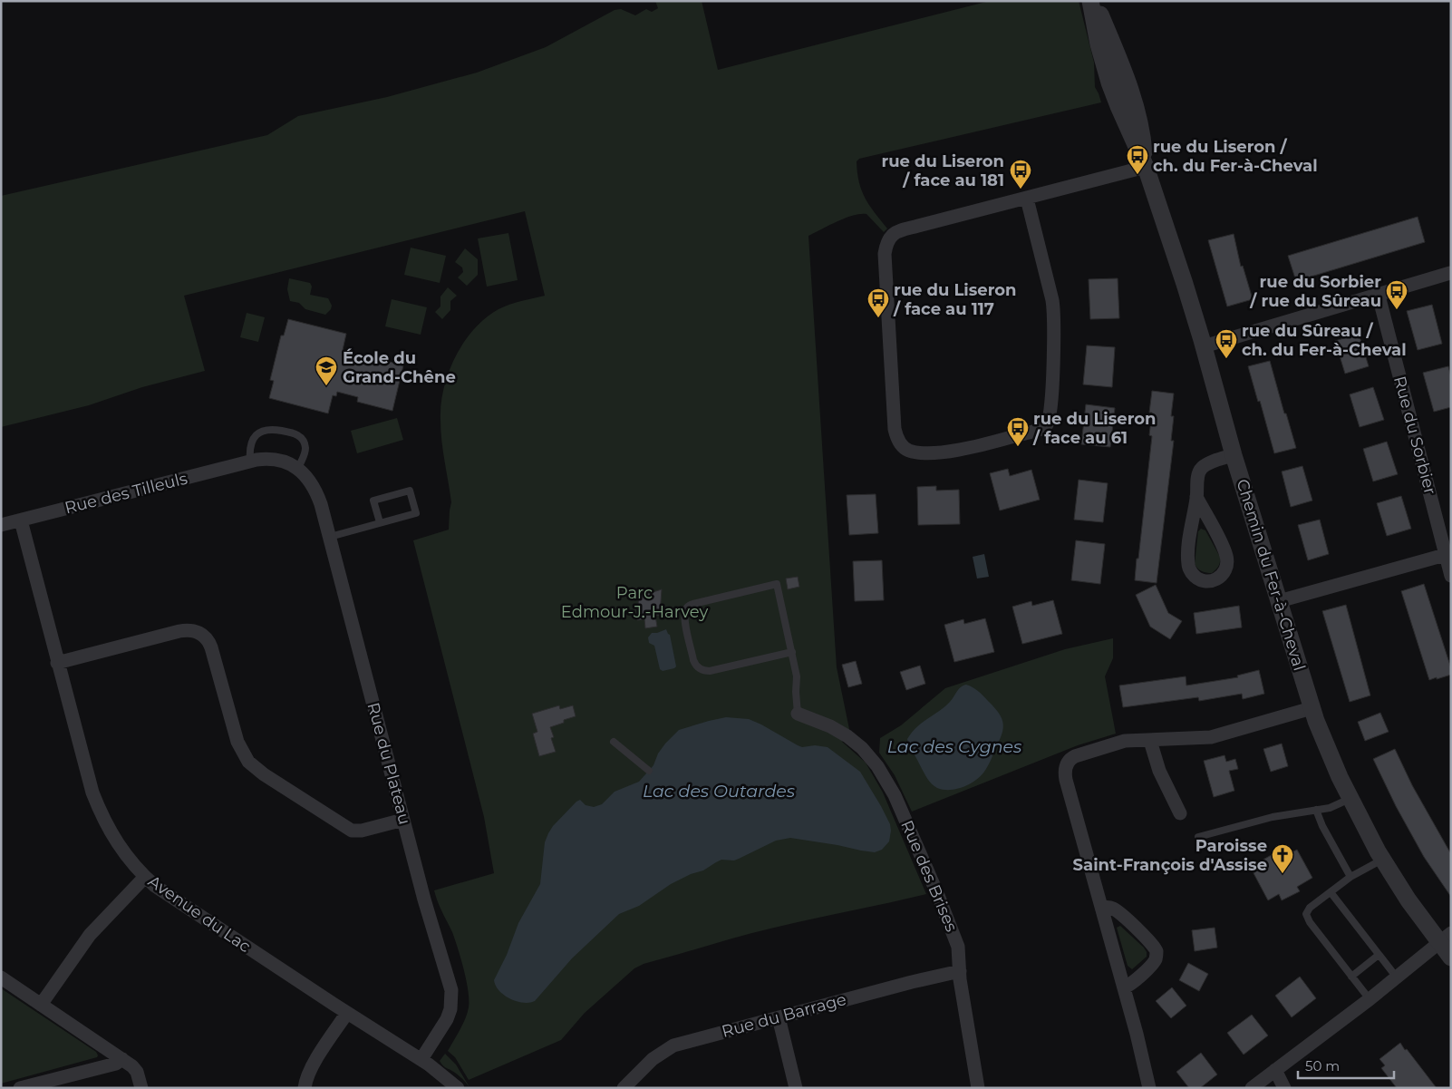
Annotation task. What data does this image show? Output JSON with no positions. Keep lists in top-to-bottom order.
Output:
{
  "streets": {
    "street": [
      "Rue du Sorbier",
      "Rue des Tilleuls",
      "Chemin du Fer-à-Cheval",
      "Rue du Plateau",
      "Rue des Brises",
      "Avenue du Lac",
      "Rue du Barrage"
    ]
  },
  "crossings": [
    ["Rue des Tilleuls", "Rue du Plateau"],
    ["Rue des Tilleuls", "Avenue du Lac"],
    ["Rue du Plateau", "Avenue du Lac"],
    ["Rue des Brises", "Rue du Barrage"]
  ],
  "water": ["Lac des Cygnes", "Lac des Outardes"],
  "parks": ["Parc Edmour-J.-Harvey"],
  "places": {
    "bus stop": [
      "rue du Liseron / ch. du Fer-à-Cheval",
      "rue du Liseron / face au 181",
      "rue du Sorbier / rue du Sûreau",
      "rue du Liseron / face au 117",
      "rue du Sûreau / ch. du Fer-à-Cheval",
      "rue du Liseron / face au 61"
    ],
    "school or university": ["École du Grand-Chêne"],
    "church": ["Paroisse Saint-François d'Assise"]
  },
  "scale_bar": "50 m"
}
